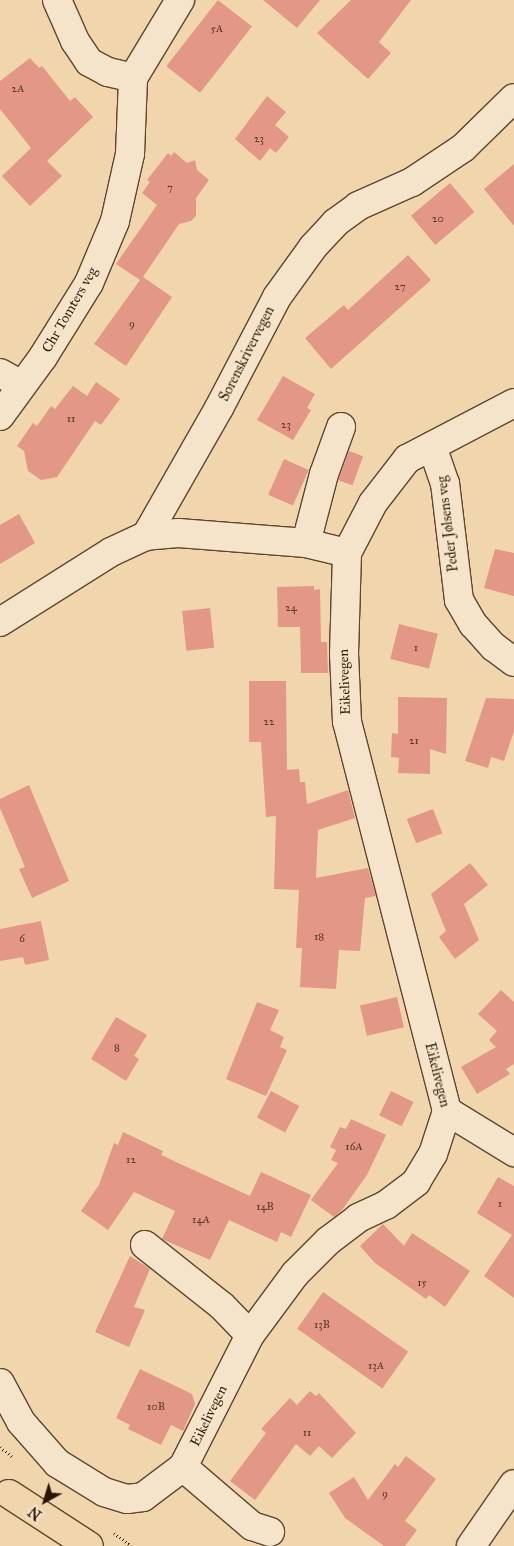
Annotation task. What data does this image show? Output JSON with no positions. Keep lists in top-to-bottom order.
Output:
{
  "streets": {
    "street": [
      "Chr Tomters veg",
      "Sorenskrivervegen",
      "Peder Jølsens veg",
      "Eikelivegen"
    ]
  },
  "house_numbers": [
    "5A",
    "2A",
    "23",
    "7",
    "20",
    "27",
    "9",
    "11",
    "23",
    "24",
    "1",
    "22",
    "21",
    "18",
    "6",
    "8",
    "16A",
    "12",
    "1",
    "14B",
    "14A",
    "15",
    "13B",
    "13A",
    "10B",
    "11",
    "9"
  ],
  "north": "bottom left"
}
